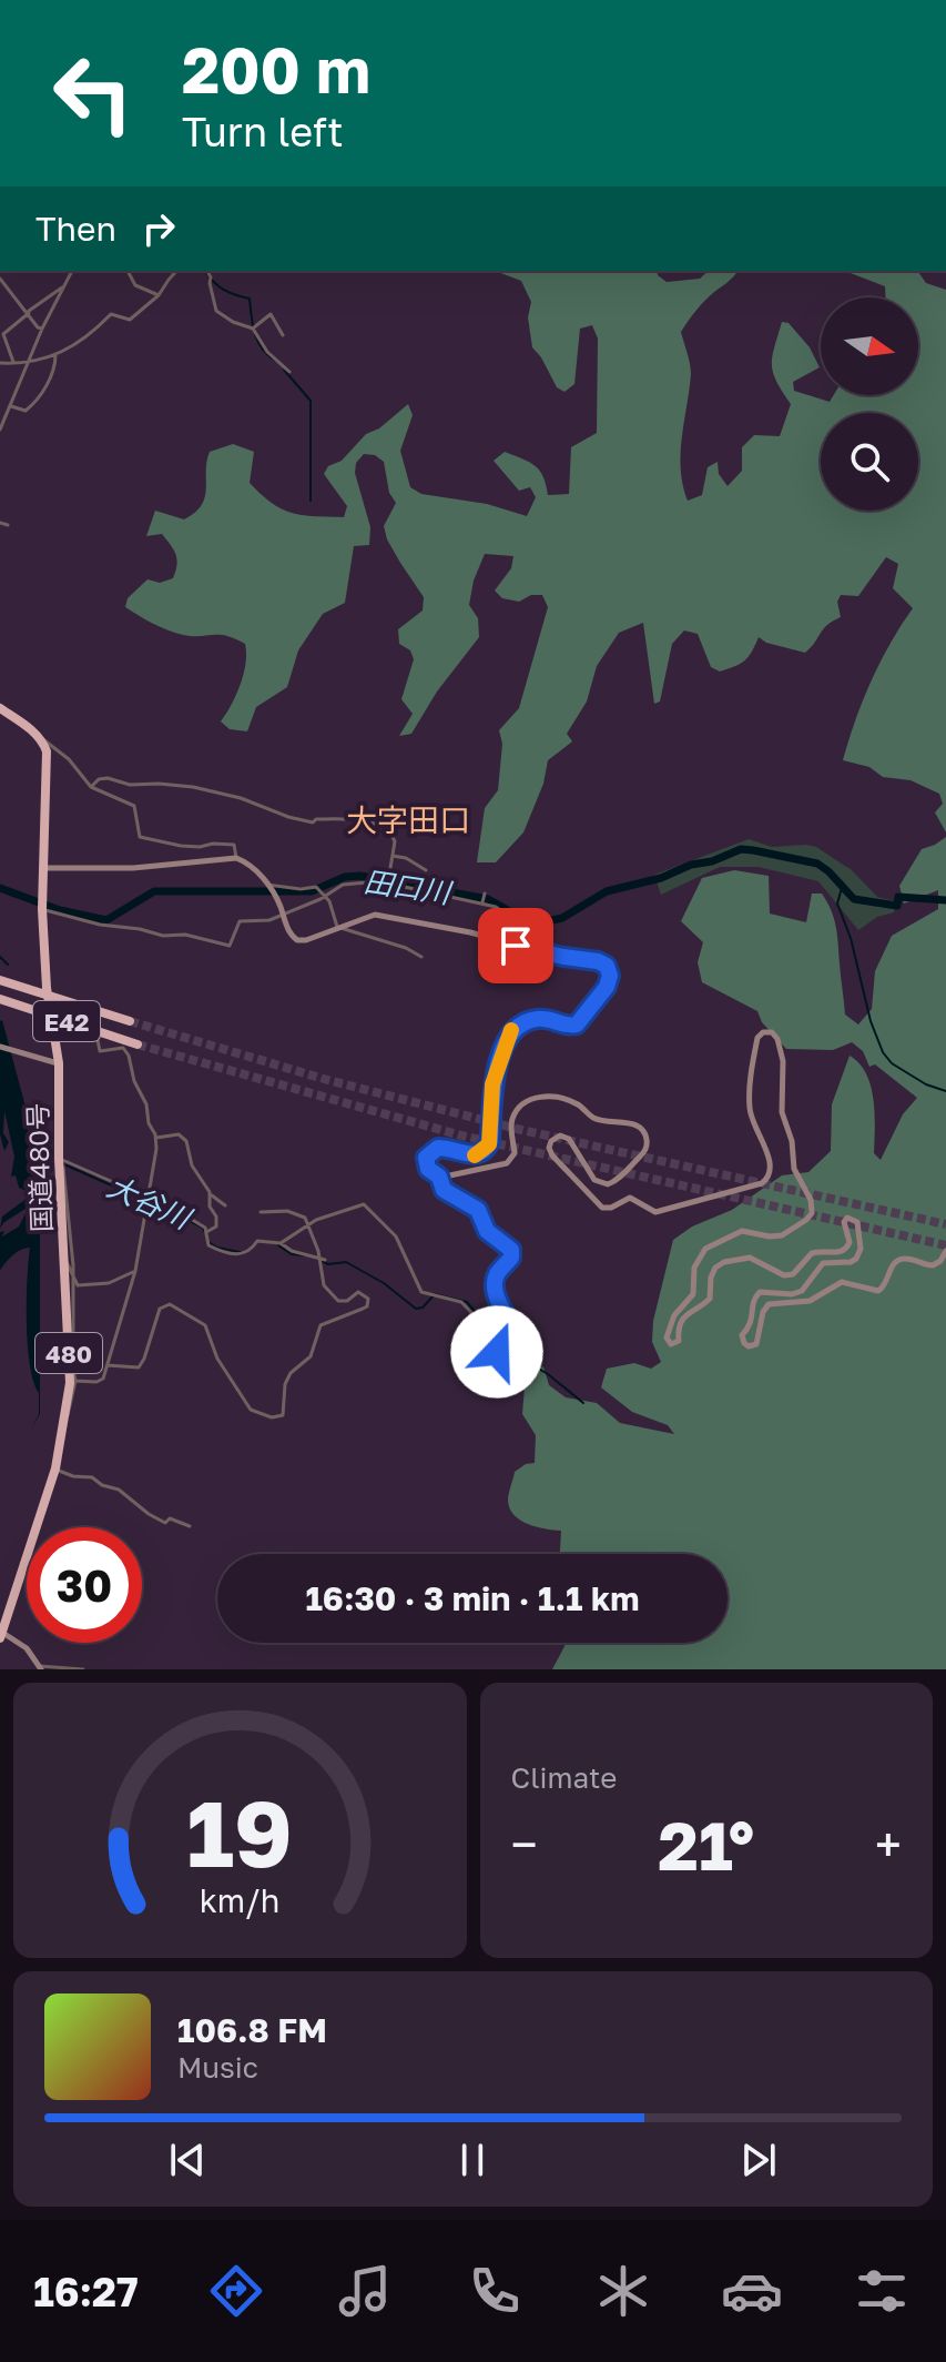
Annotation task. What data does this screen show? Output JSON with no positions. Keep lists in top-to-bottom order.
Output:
{
  "streets": {
    "highway": ["E42", "国道480号", "480"]
  },
  "districts": ["大字田口"],
  "water": ["田口川", "大谷川"],
  "north": "right",
  "page": {
    "turn": ["200 m", "Turn left"],
    "then": "Then",
    "limit": "30",
    "trip": "16:30 · 3 min · 1.1 km",
    "tile": "Climate",
    "heat": ["−", "21°", "+"],
    "song": ["106.8 FM", "Music"],
    "tabs": "16:27",
    "gauge": ["19", "km/h"]
  }
}
